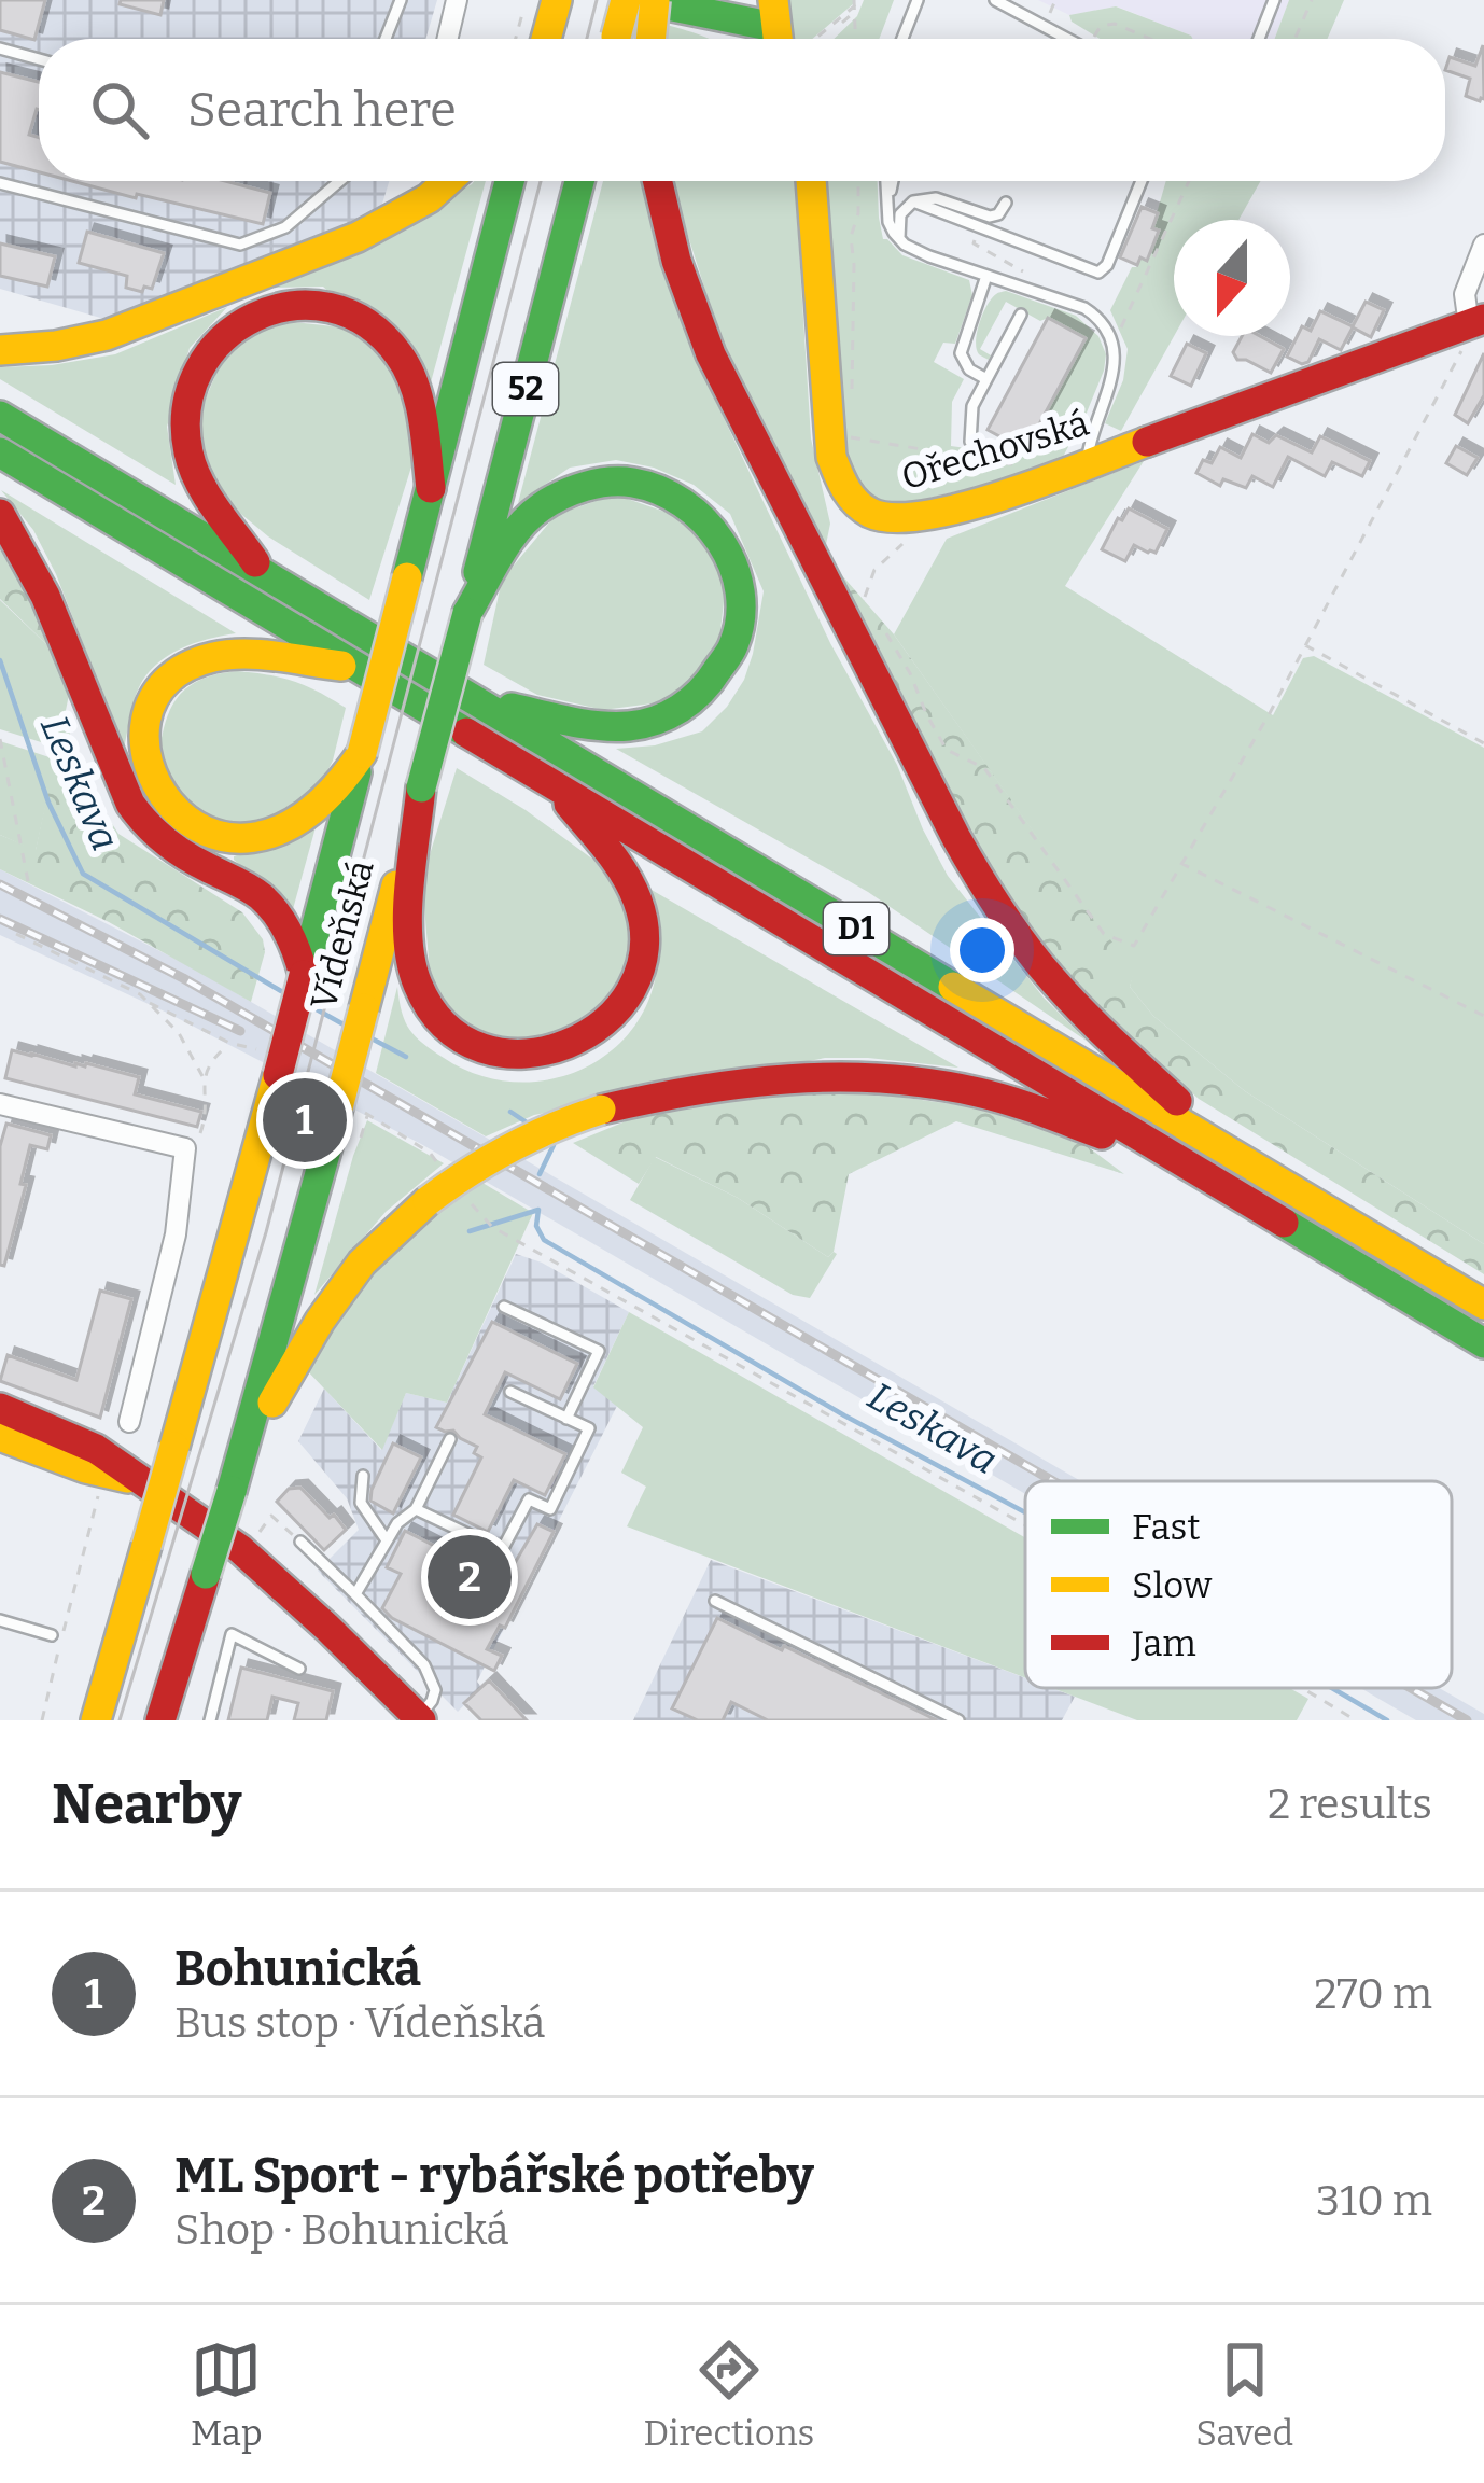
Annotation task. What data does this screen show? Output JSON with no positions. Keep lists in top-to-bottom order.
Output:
{
  "streets": {
    "main road": [
      "52",
      "Ořechovská",
      "D1",
      "Vídeňská"
    ]
  },
  "water": ["Leskava"],
  "legend": ["Fast", "Slow", "Jam"],
  "north": "bottom",
  "page": {
    "search": "Search here",
    "pins": ["1", "2"],
    "heading": ["Nearby", "2 results"],
    "list": [
      {
        "mark": "1",
        "name": "Bohunická",
        "note": "Bus stop · Vídeňská",
        "value": "270 m"
      },
      {
        "mark": "2",
        "name": "ML Sport - rybářské potřeby",
        "note": "Shop · Bohunická",
        "value": "310 m"
      }
    ],
    "nav": ["Map", "Directions", "Saved"]
  }
}
